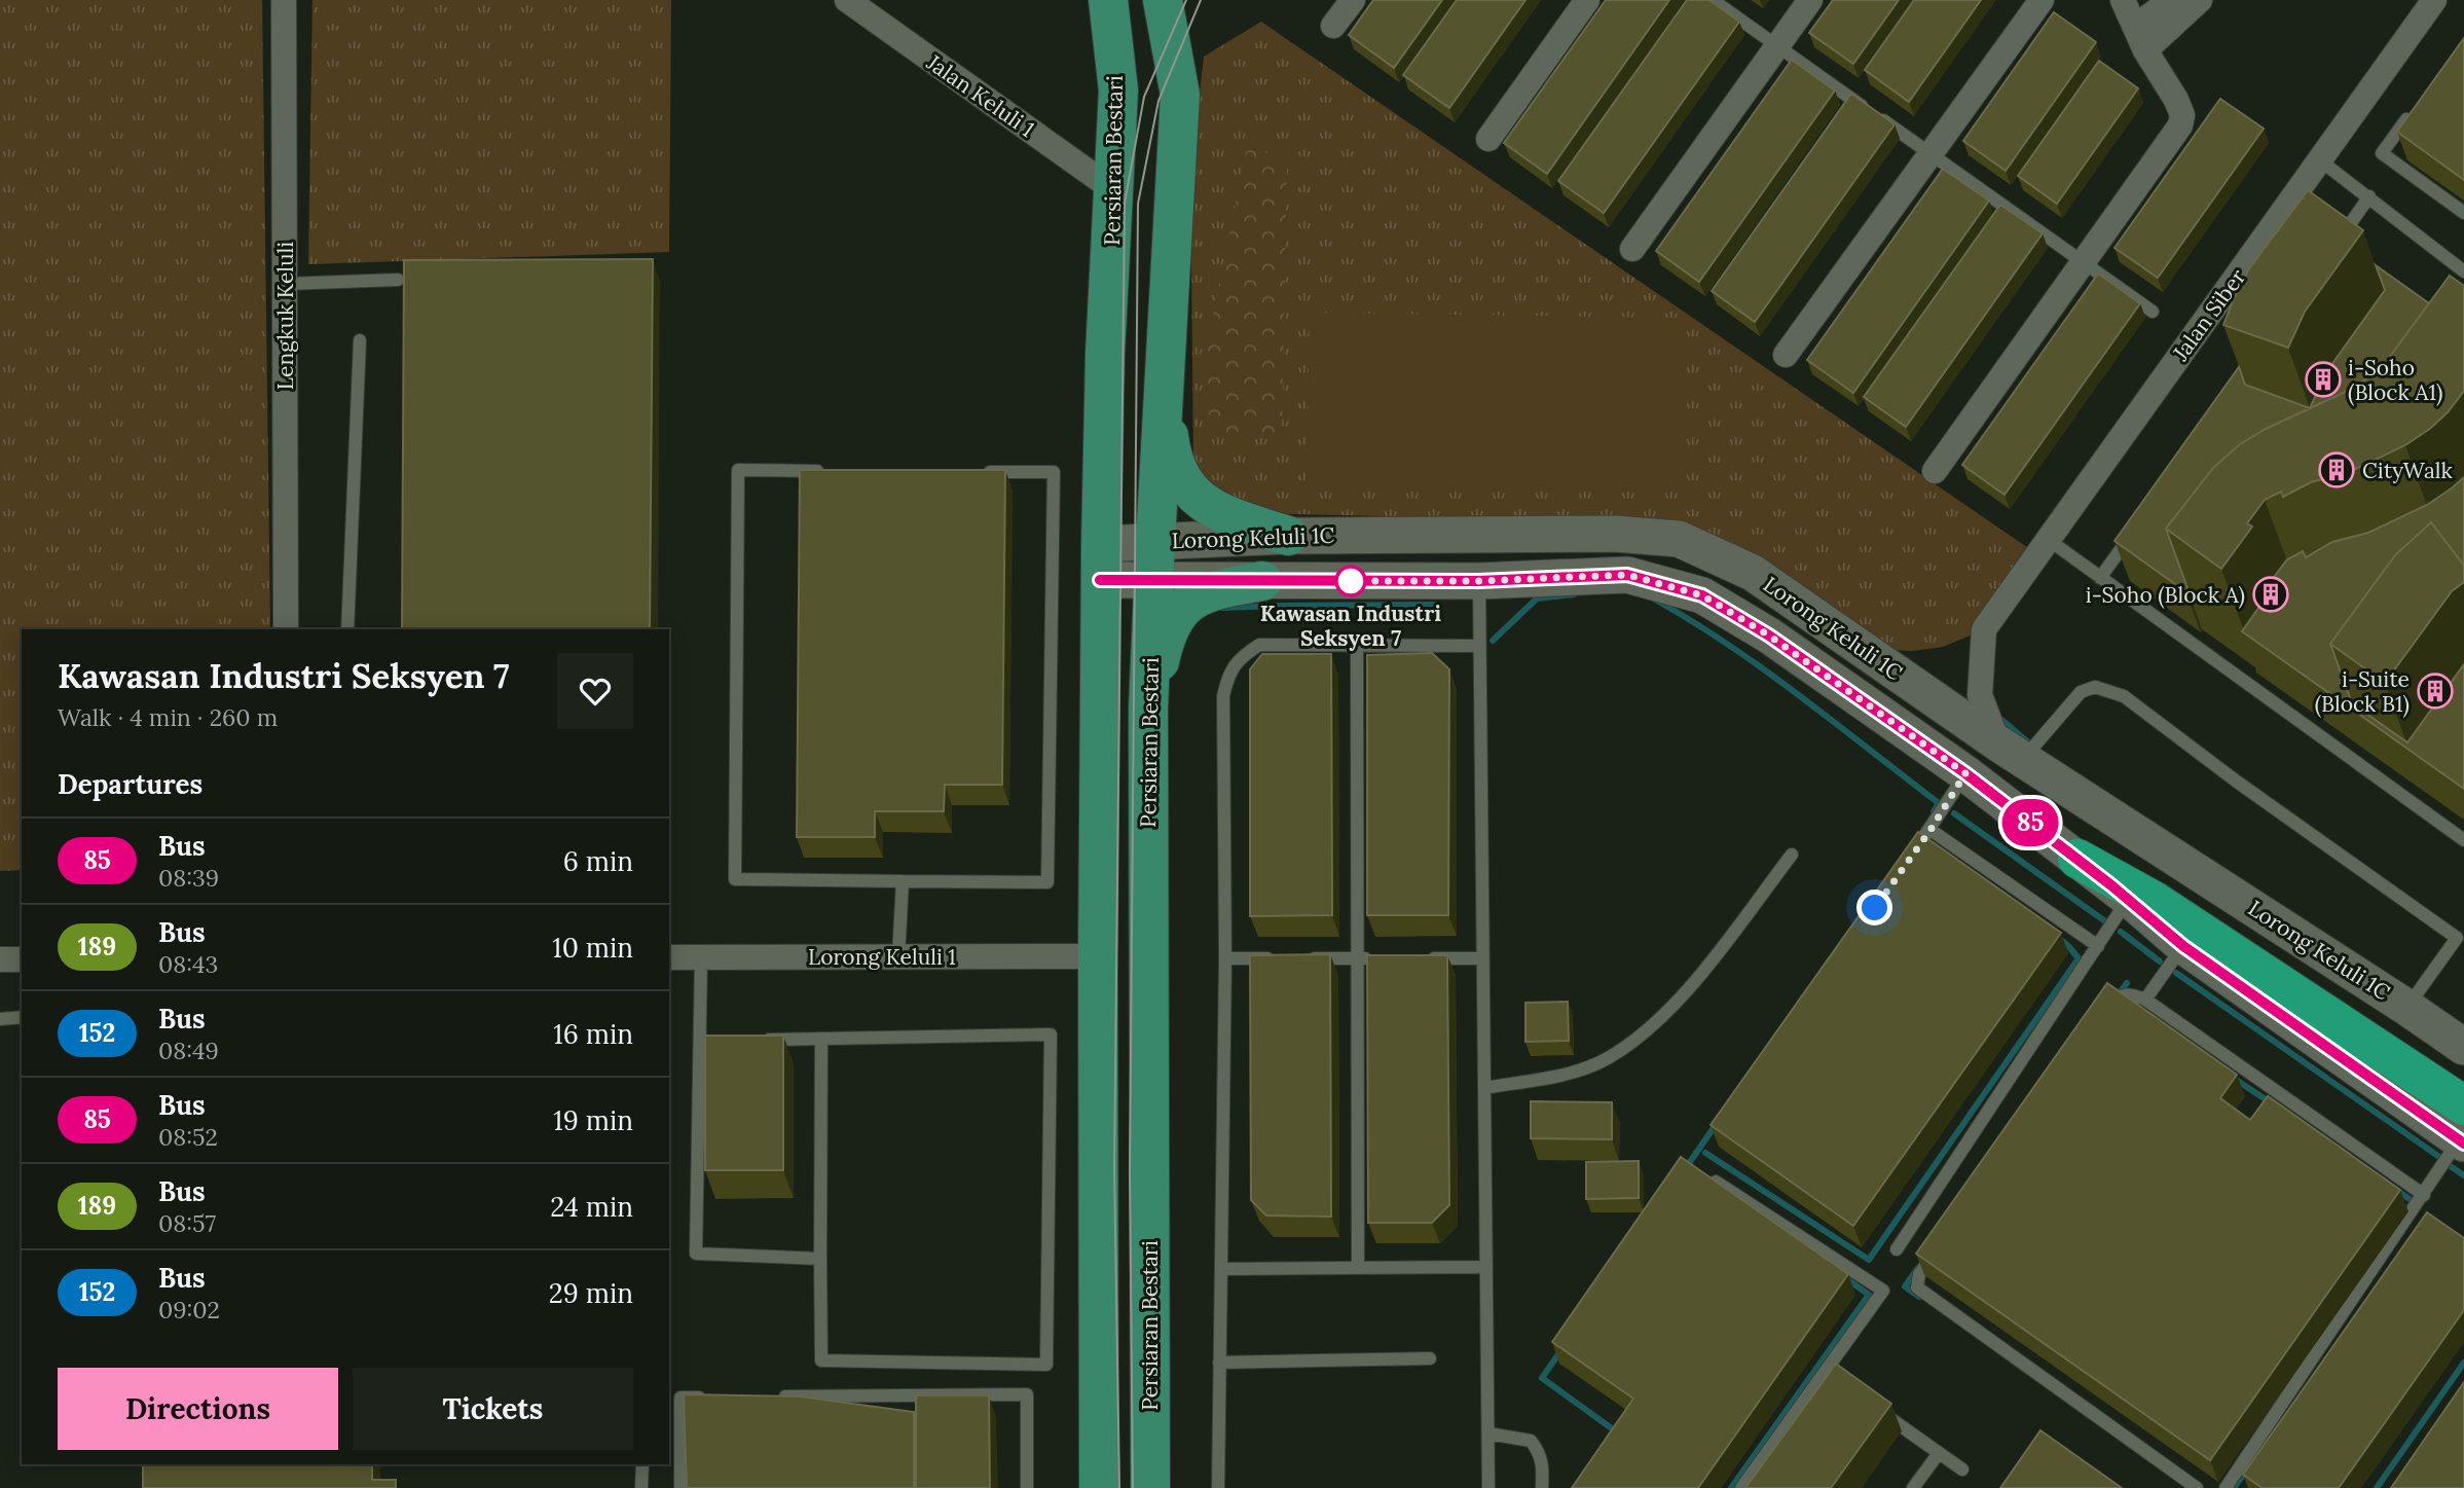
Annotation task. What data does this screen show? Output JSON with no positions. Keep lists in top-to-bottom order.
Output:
{
  "streets": {
    "main road": ["Persiaran Bestari"],
    "street": [
      "Jalan Keluli 1",
      "Jalan Siber",
      "Lengkuk Keluli",
      "Lorong Keluli 1C",
      "Lorong Keluli 1"
    ]
  },
  "crossings": [
    ["Jalan Keluli 1", "Persiaran Bestari"],
    ["Persiaran Bestari", "Lorong Keluli 1C"],
    ["Persiaran Bestari", "Lorong Keluli 1"],
    ["Jalan Siber", "Lorong Keluli 1C"]
  ],
  "places": {
    "building": [
      "i-Soho (Block A1)",
      "CityWalk",
      "i-Soho (Block A)",
      "i-Suite (Block B1)"
    ],
    "other": ["Kawasan Industri Seksyen 7"]
  },
  "lines": ["bus line 85"],
  "page": {
    "on_map": "85",
    "heading": [
      ["Kawasan Industri Seksyen 7", "Walk · 4 min · 260 m"],
      "Departures"
    ],
    "list": [
      {
        "mark": "85",
        "name": "Bus",
        "note": "08:39",
        "value": "6 min"
      },
      {
        "mark": "189",
        "name": "Bus",
        "note": "08:43",
        "value": "10 min"
      },
      {
        "mark": "152",
        "name": "Bus",
        "note": "08:49",
        "value": "16 min"
      },
      {
        "mark": "85",
        "name": "Bus",
        "note": "08:52",
        "value": "19 min"
      },
      {
        "mark": "189",
        "name": "Bus",
        "note": "08:57",
        "value": "24 min"
      },
      {
        "mark": "152",
        "name": "Bus",
        "note": "09:02",
        "value": "29 min"
      }
    ],
    "buttons": ["Directions", "Tickets"]
  }
}
